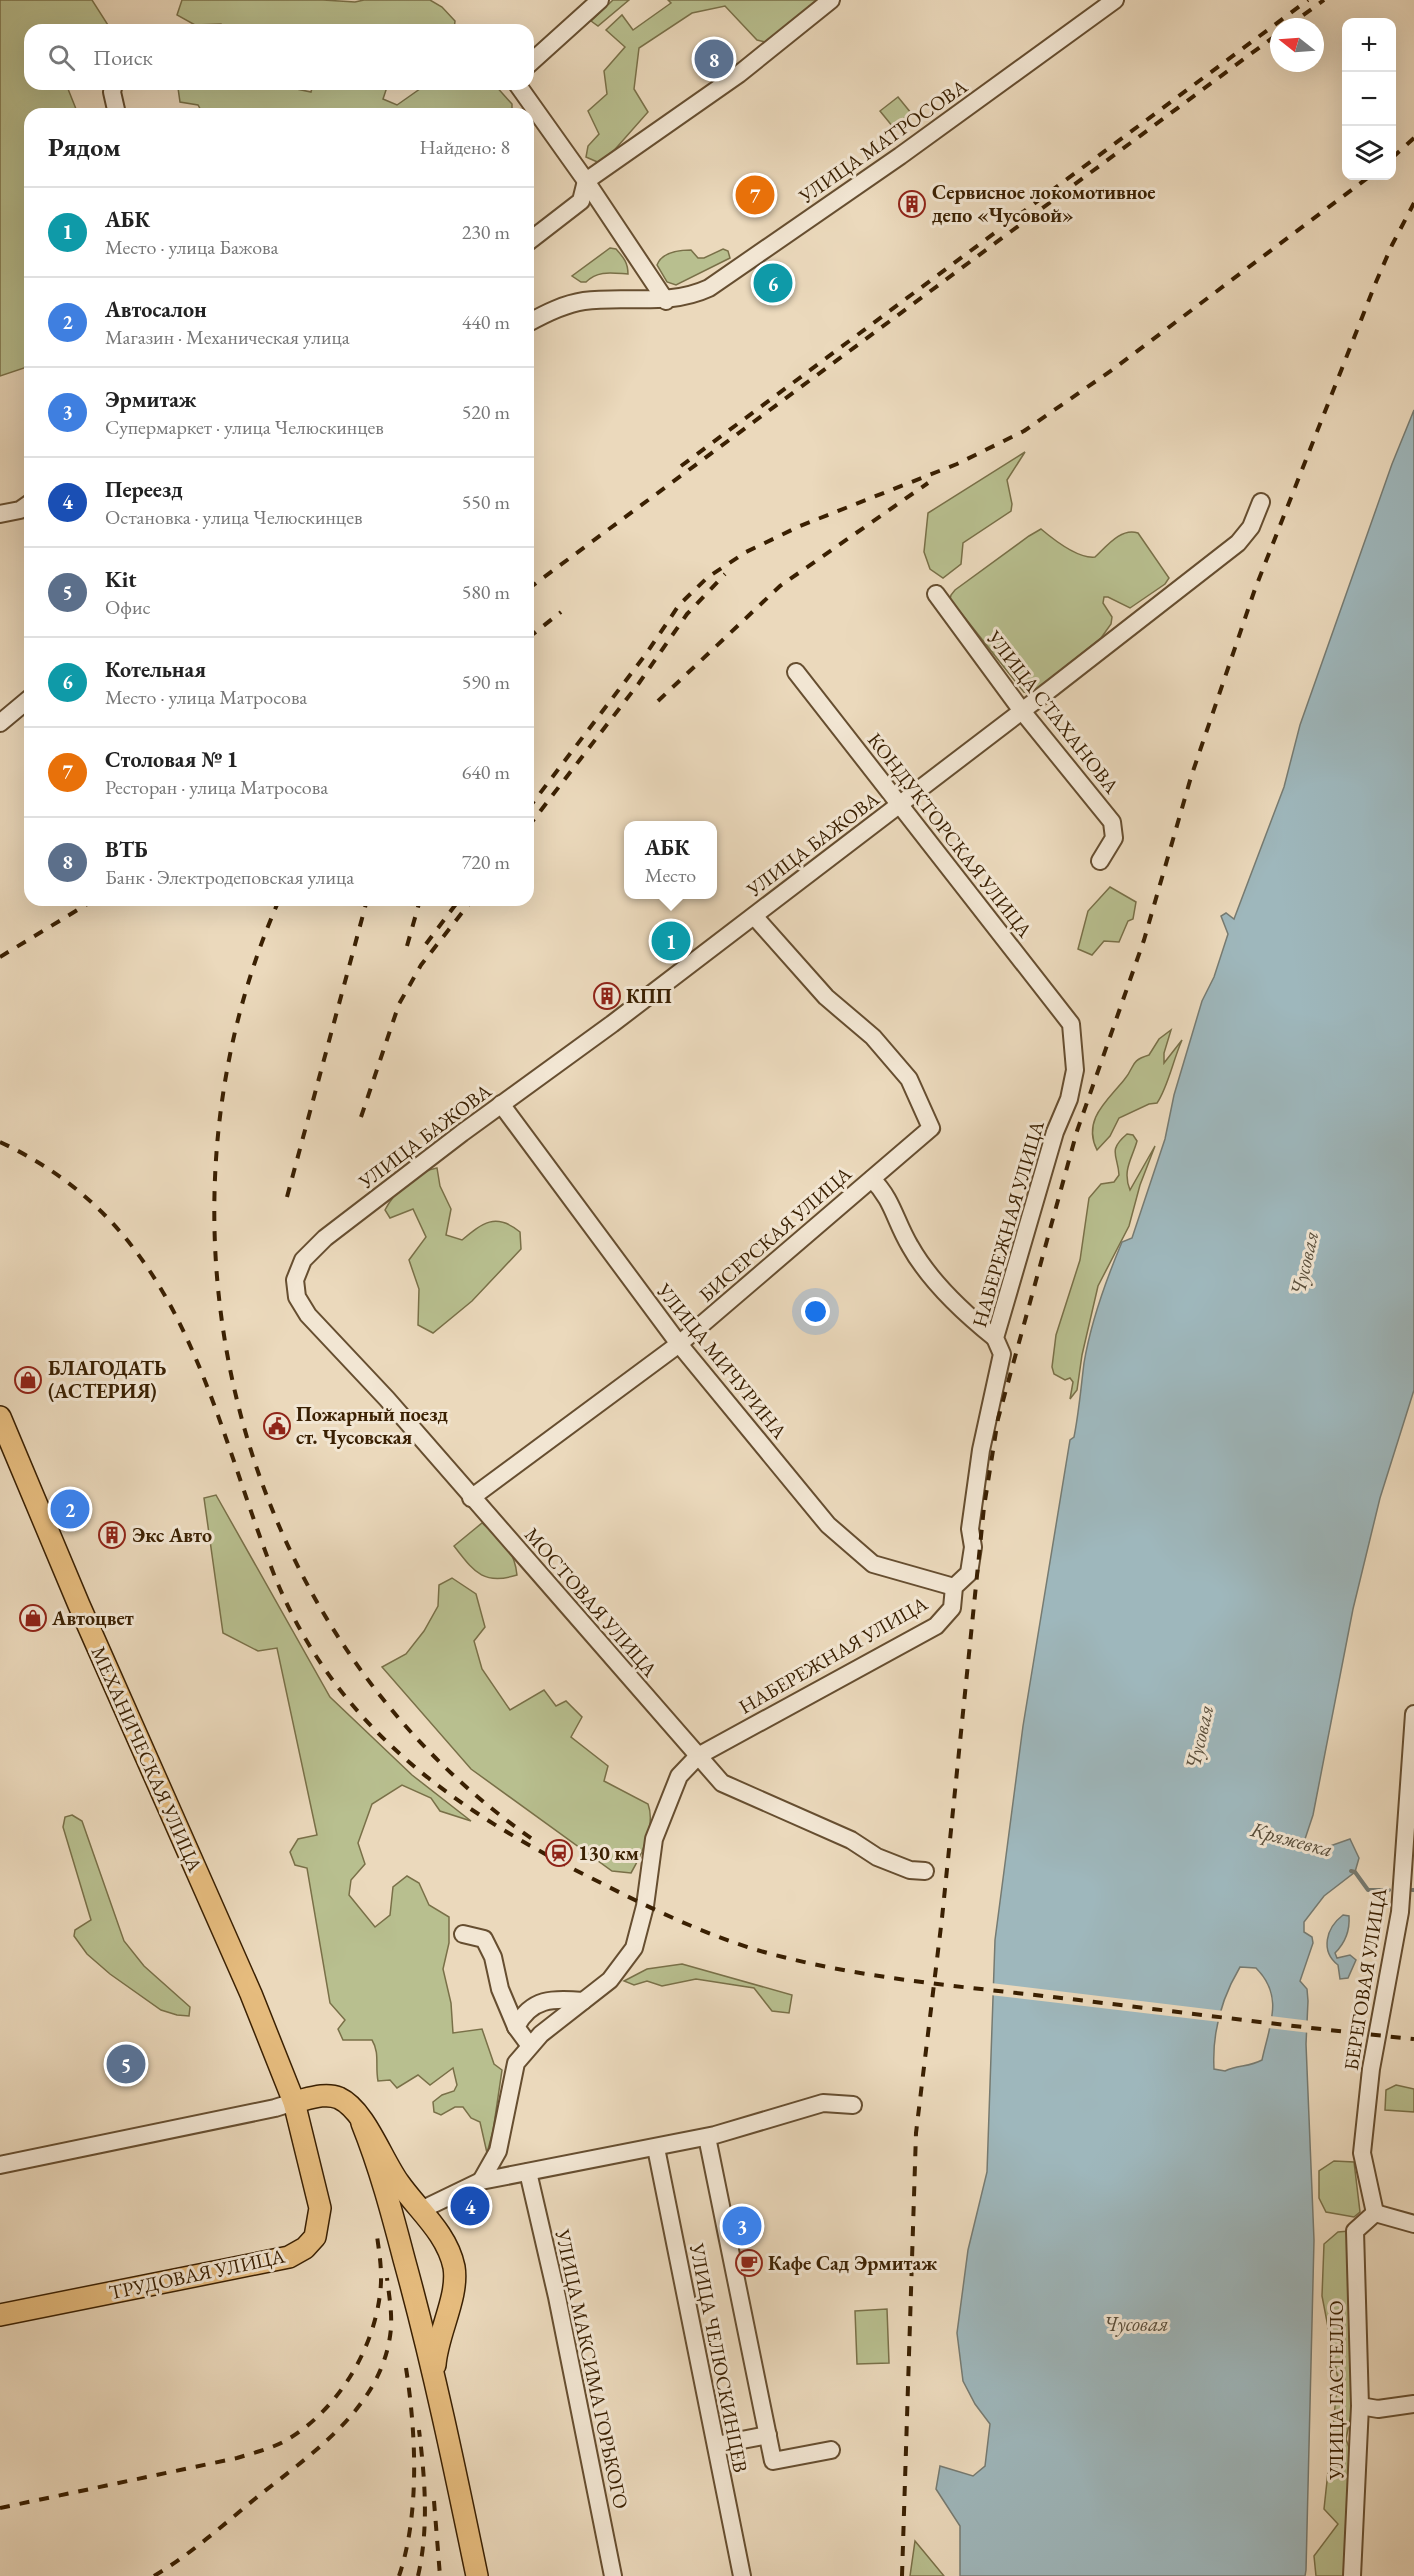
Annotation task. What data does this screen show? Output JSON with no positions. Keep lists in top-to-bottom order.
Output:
{
  "streets": {
    "main road": ["МЕХАНИЧЕСКАЯ УЛИЦА", "ТРУДОВАЯ УЛИЦА"],
    "street": [
      "УЛИЦА МАТРОСОВА",
      "УЛИЦА СТАХАНОВА",
      "КОНДУКТОРСКАЯ УЛИЦА",
      "УЛИЦА БАЖОВА",
      "НАБЕРЕЖНАЯ УЛИЦА",
      "БИСЕРСКАЯ УЛИЦА",
      "УЛИЦА МИЧУРИНА",
      "МОСТОВАЯ УЛИЦА",
      "БЕРЕГОВАЯ УЛИЦА",
      "УЛИЦА ЧЕЛЮСКИНЦЕВ",
      "УЛИЦА МАКСИМА ГОРЬКОГО",
      "УЛИЦА ГАСТЕЛЛО"
    ]
  },
  "crossings": [
    ["УЛИЦА СТАХАНОВА", "УЛИЦА БАЖОВА"],
    ["КОНДУКТОРСКАЯ УЛИЦА", "УЛИЦА БАЖОВА"],
    ["КОНДУКТОРСКАЯ УЛИЦА", "НАБЕРЕЖНАЯ УЛИЦА"],
    ["УЛИЦА БАЖОВА", "БИСЕРСКАЯ УЛИЦА"],
    ["УЛИЦА БАЖОВА", "УЛИЦА МИЧУРИНА"],
    ["УЛИЦА БАЖОВА", "МОСТОВАЯ УЛИЦА"],
    ["НАБЕРЕЖНАЯ УЛИЦА", "УЛИЦА МИЧУРИНА"],
    ["НАБЕРЕЖНАЯ УЛИЦА", "МОСТОВАЯ УЛИЦА"],
    ["БИСЕРСКАЯ УЛИЦА", "УЛИЦА МИЧУРИНА"],
    ["БИСЕРСКАЯ УЛИЦА", "МОСТОВАЯ УЛИЦА"],
    ["МЕХАНИЧЕСКАЯ УЛИЦА", "ТРУДОВАЯ УЛИЦА"],
    ["БЕРЕГОВАЯ УЛИЦА", "УЛИЦА ГАСТЕЛЛО"]
  ],
  "water": ["Чусовая", "Кряжевка"],
  "places": {
    "building": ["Сервисное локомотивное депо «Чусовой»", "КПП", "Экс Авто"],
    "shop": ["БЛАГОДАТЬ (АСТЕРИЯ)", "Автоцвет"],
    "public building": ["Пожарный поезд ст. Чусовская"],
    "station": ["130 км"],
    "cafe": ["Кафе Сад Эрмитаж"]
  },
  "north": "left",
  "page": {
    "map_buttons": ["+", "−"],
    "search": "Поиск",
    "pins": [
      "8",
      "7",
      "6",
      "1",
      "2",
      "5",
      "4",
      "3"
    ],
    "heading": ["Рядом", "Найдено: 8"],
    "list": [
      {
        "mark": "1",
        "name": "АБК",
        "note": "Место · улица Бажова",
        "value": "230 m"
      },
      {
        "mark": "2",
        "name": "Автосалон",
        "note": "Магазин · Механическая улица",
        "value": "440 m"
      },
      {
        "mark": "3",
        "name": "Эрмитаж",
        "note": "Супермаркет · улица Челюскинцев",
        "value": "520 m"
      },
      {
        "mark": "4",
        "name": "Переезд",
        "note": "Остановка · улица Челюскинцев",
        "value": "550 m"
      },
      {
        "mark": "5",
        "name": "Kit",
        "note": "Офис",
        "value": "580 m"
      },
      {
        "mark": "6",
        "name": "Котельная",
        "note": "Место · улица Матросова",
        "value": "590 m"
      },
      {
        "mark": "7",
        "name": "Столовая № 1",
        "note": "Ресторан · улица Матросова",
        "value": "640 m"
      },
      {
        "mark": "8",
        "name": "ВТБ",
        "note": "Банк · Электродеповская улица",
        "value": "720 m"
      }
    ],
    "popup": ["АБК", "Место"]
  }
}
